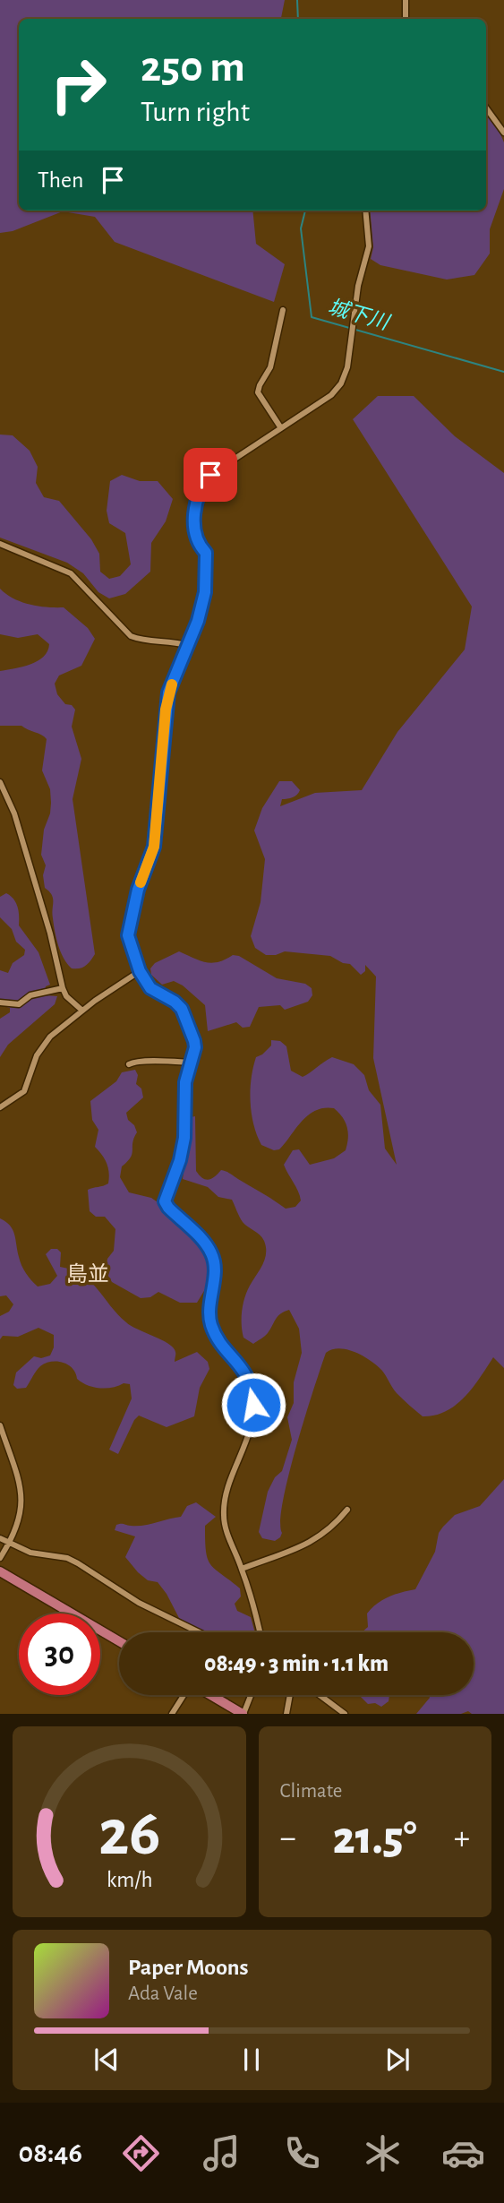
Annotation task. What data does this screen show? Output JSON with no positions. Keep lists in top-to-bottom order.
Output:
{
  "districts": ["島並"],
  "water": ["城下川"],
  "page": {
    "turn": ["250 m", "Turn right"],
    "then": "Then",
    "limit": "30",
    "trip": "08:49 · 3 min · 1.1 km",
    "tile": "Climate",
    "heat": ["−", "21.5°", "+"],
    "song": ["Paper Moons", "Ada Vale"],
    "tabs": "08:46",
    "gauge": ["26", "km/h"]
  }
}
